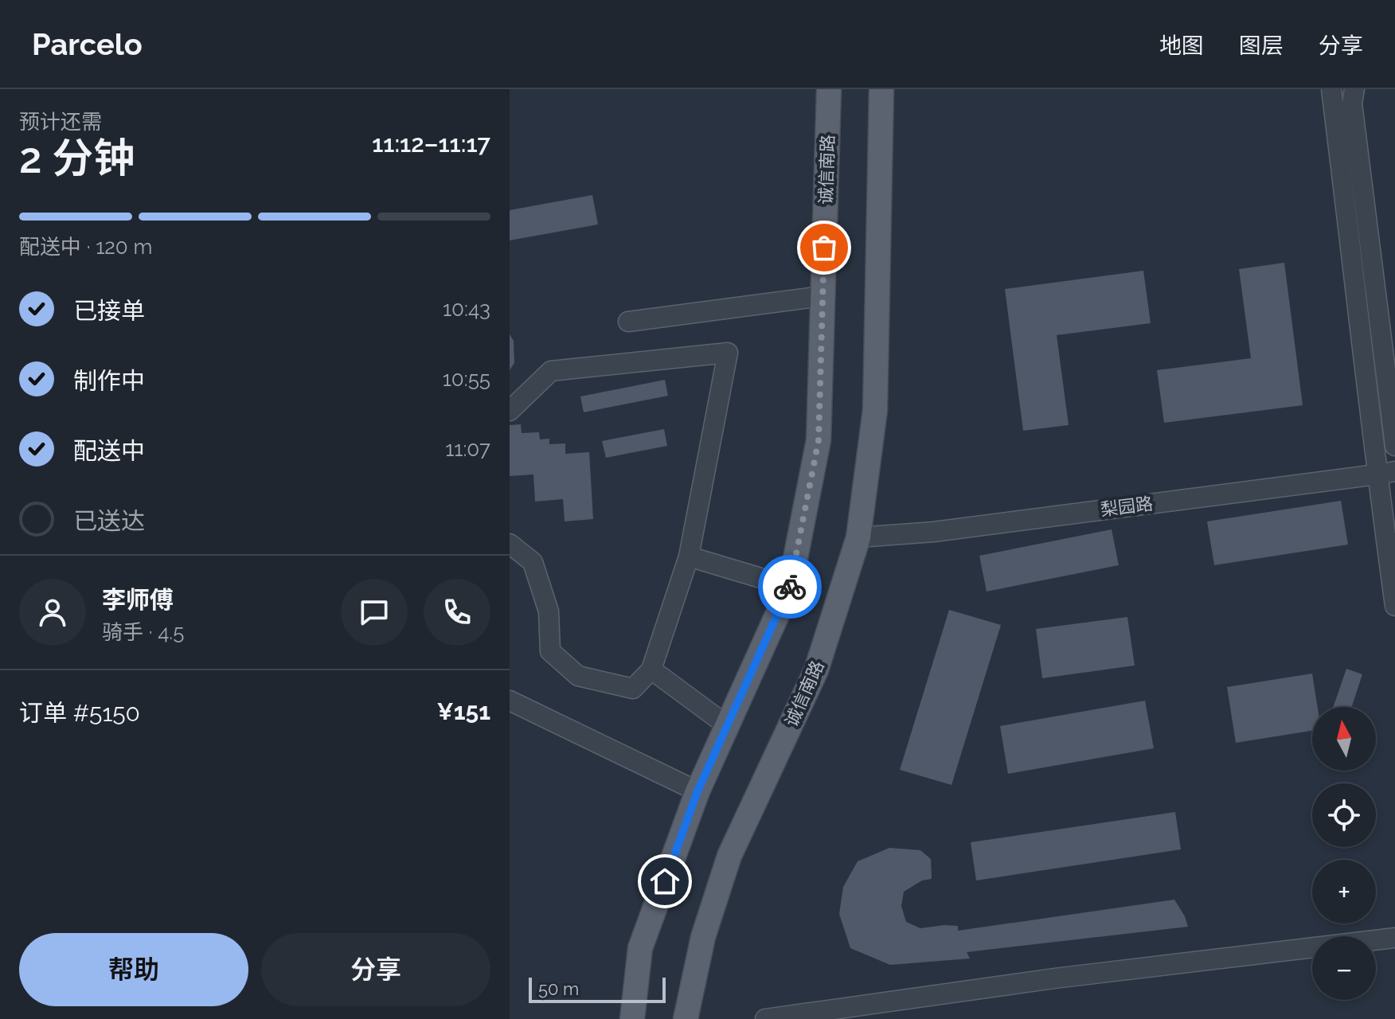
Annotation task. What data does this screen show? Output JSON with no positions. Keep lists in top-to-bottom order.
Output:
{
  "streets": {
    "main road": ["诚信南路"],
    "street": ["梨园路"]
  },
  "crossings": [
    ["诚信南路", "梨园路"]
  ],
  "scale_bar": "50 m",
  "north": "top",
  "page": {
    "header": "Parcelo",
    "nav": ["地图", "图层", "分享"],
    "heading": ["2 分钟", "预计还需", "11:12–11:17"],
    "panel": [
      "李师傅",
      "骑手 · 4.5",
      "订单 #5150",
      "¥151"
    ],
    "bar": "配送中 · 120 m",
    "list": [
      ["已接单", "10:43"],
      ["制作中", "10:55"],
      ["配送中", "11:07"],
      "已送达"
    ],
    "map_buttons": ["+", "−"],
    "buttons": ["帮助", "分享"],
    "scale": "50 m"
  }
}
